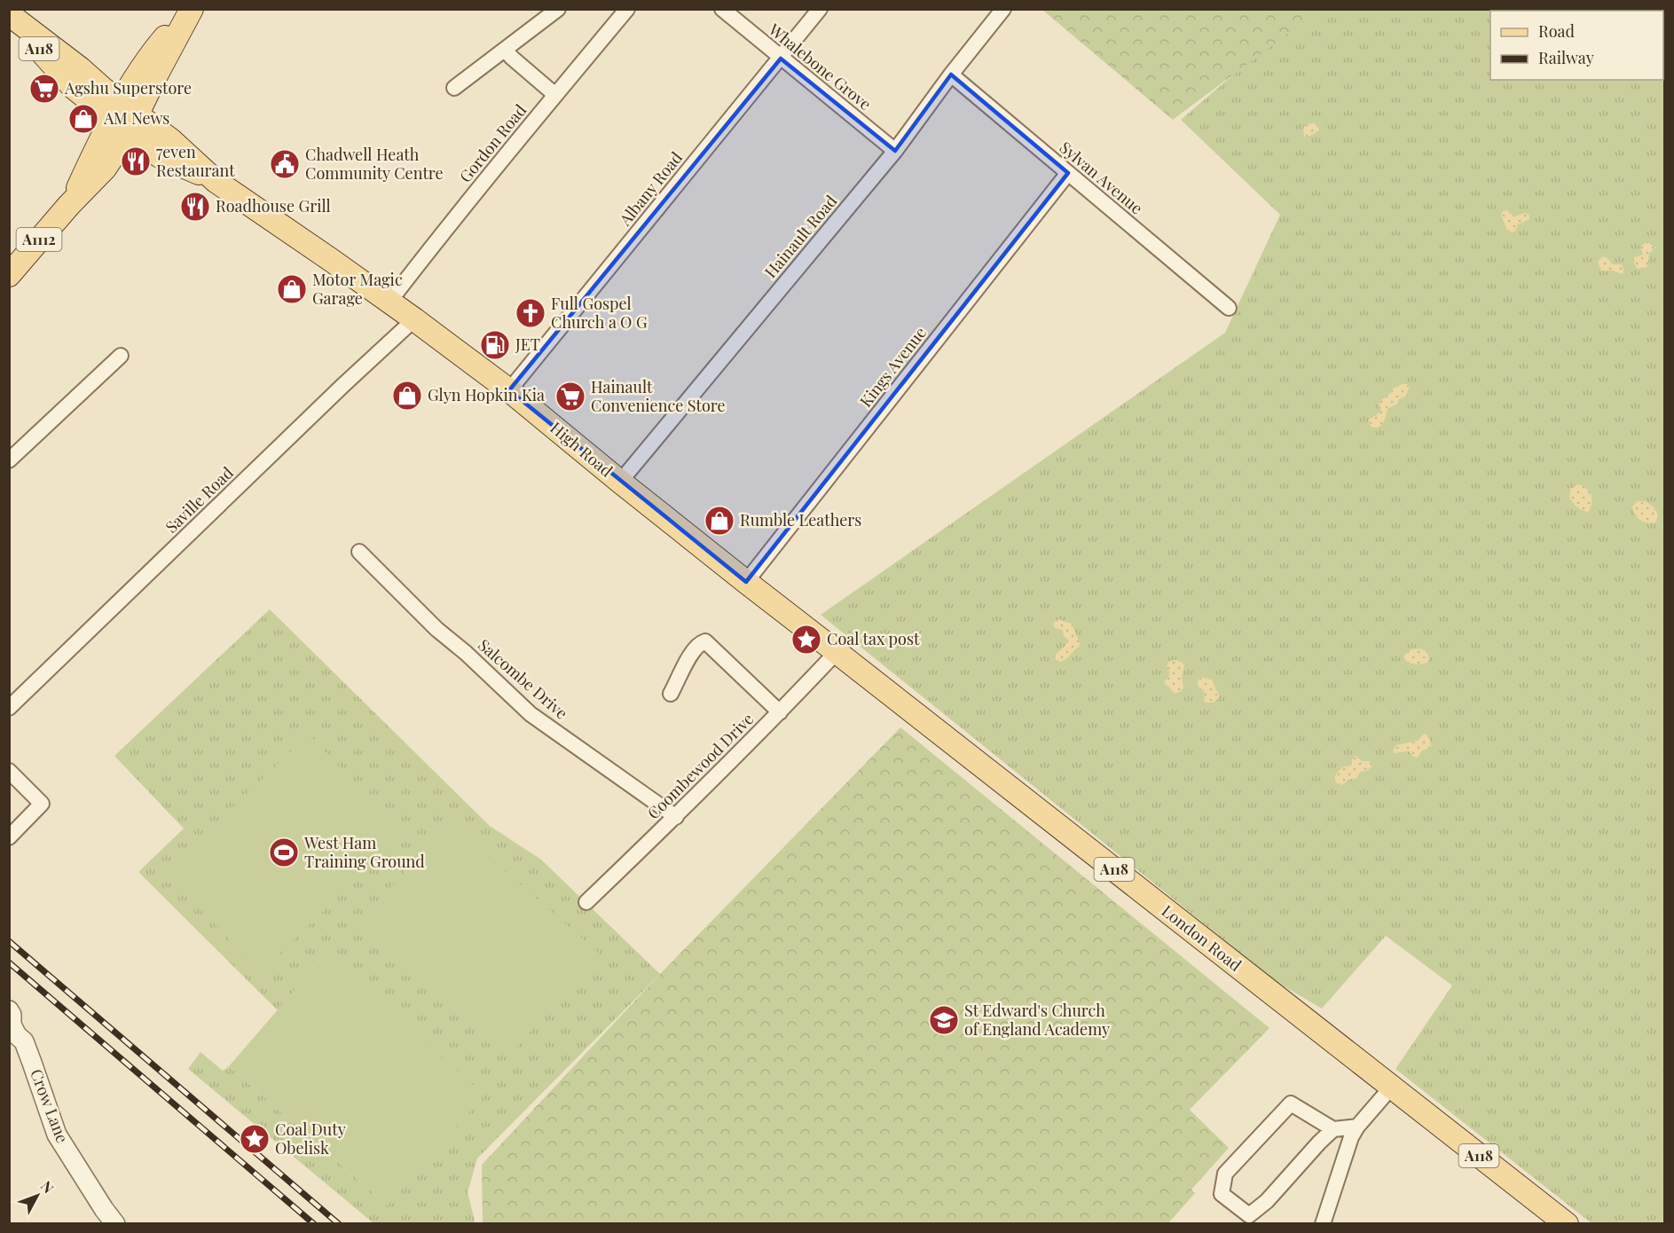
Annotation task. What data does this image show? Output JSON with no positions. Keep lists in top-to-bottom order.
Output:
{
  "streets": {
    "main road": [
      "A118",
      "A1112",
      "High Road",
      "London Road"
    ],
    "street": [
      "Whalebone Grove",
      "Gordon Road",
      "Sylvan Avenue",
      "Albany Road",
      "Hainault Road",
      "Kings Avenue",
      "Saville Road",
      "Salcombe Drive",
      "Coombewood Drive",
      "Crow Lane"
    ]
  },
  "crossings": [
    ["Whalebone Grove", "Albany Road"],
    ["Whalebone Grove", "Hainault Road"],
    ["Gordon Road", "High Road"],
    ["Sylvan Avenue", "Hainault Road"],
    ["Sylvan Avenue", "Kings Avenue"],
    ["Albany Road", "High Road"],
    ["Hainault Road", "High Road"],
    ["A1112", "High Road"],
    ["Kings Avenue", "High Road"],
    ["High Road", "Saville Road"],
    ["High Road", "Coombewood Drive"],
    ["High Road", "London Road"],
    ["Salcombe Drive", "Coombewood Drive"],
    ["Coombewood Drive", "London Road"]
  ],
  "places": {
    "supermarket": ["Agshu Superstore", "Hainault Convenience Store"],
    "shop": [
      "AM News",
      "Motor Magic Garage",
      "Glyn Hopkin Kia",
      "Rumble Leathers"
    ],
    "restaurant": ["7even Restaurant", "Roadhouse Grill"],
    "public building": ["Chadwell Heath Community Centre"],
    "church": ["Full Gospel Church a O G"],
    "fuel station": ["JET"],
    "place": ["Coal tax post", "Coal Duty Obelisk"],
    "sports": ["West Ham Training Ground"],
    "school or university": ["St Edward's Church of England Academy"]
  },
  "legend": ["Road", "Railway"],
  "north": "top right"
}
